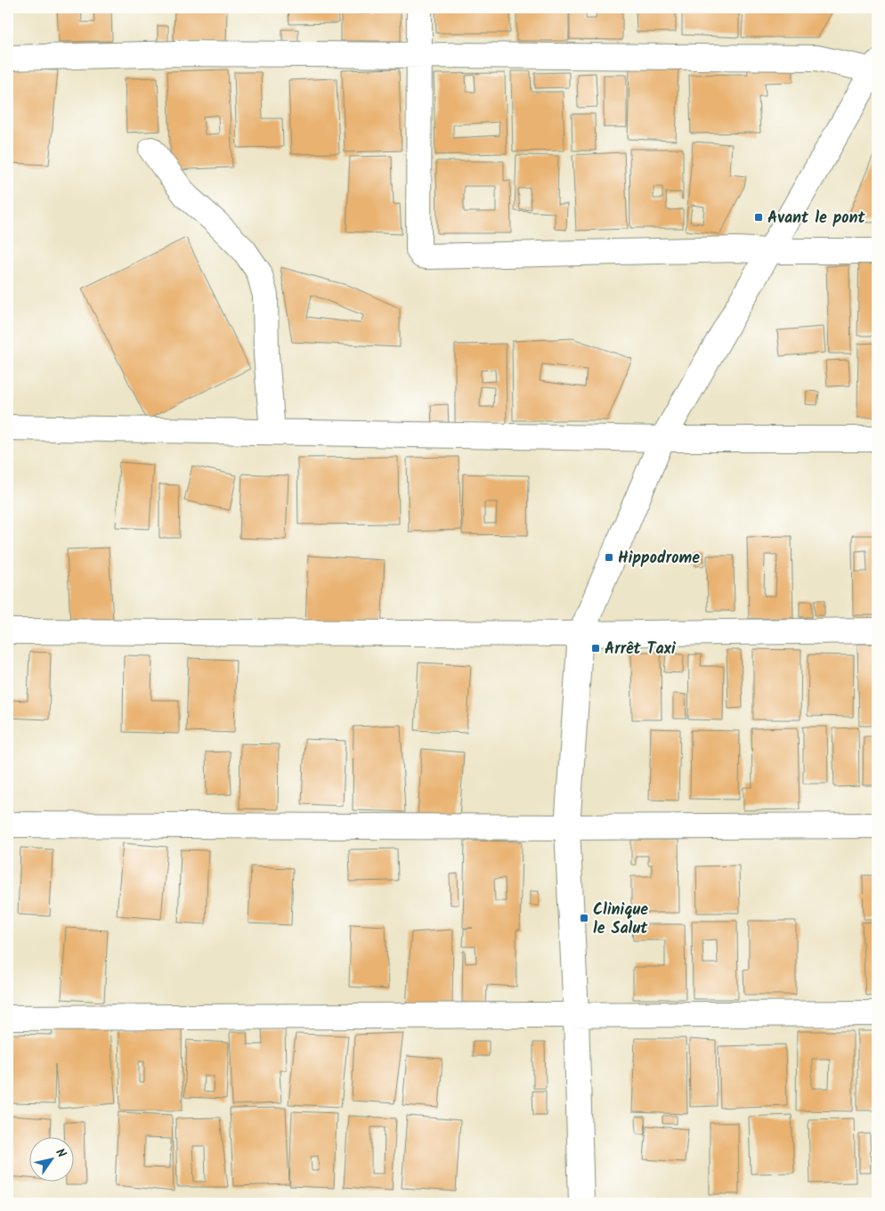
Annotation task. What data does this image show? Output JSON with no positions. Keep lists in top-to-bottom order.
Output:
{
  "places": {
    "transit": [
      "Avant le pont",
      "Hippodrome",
      "Arrêt Taxi",
      "Clinique le Salut"
    ]
  },
  "north": "top right"
}
